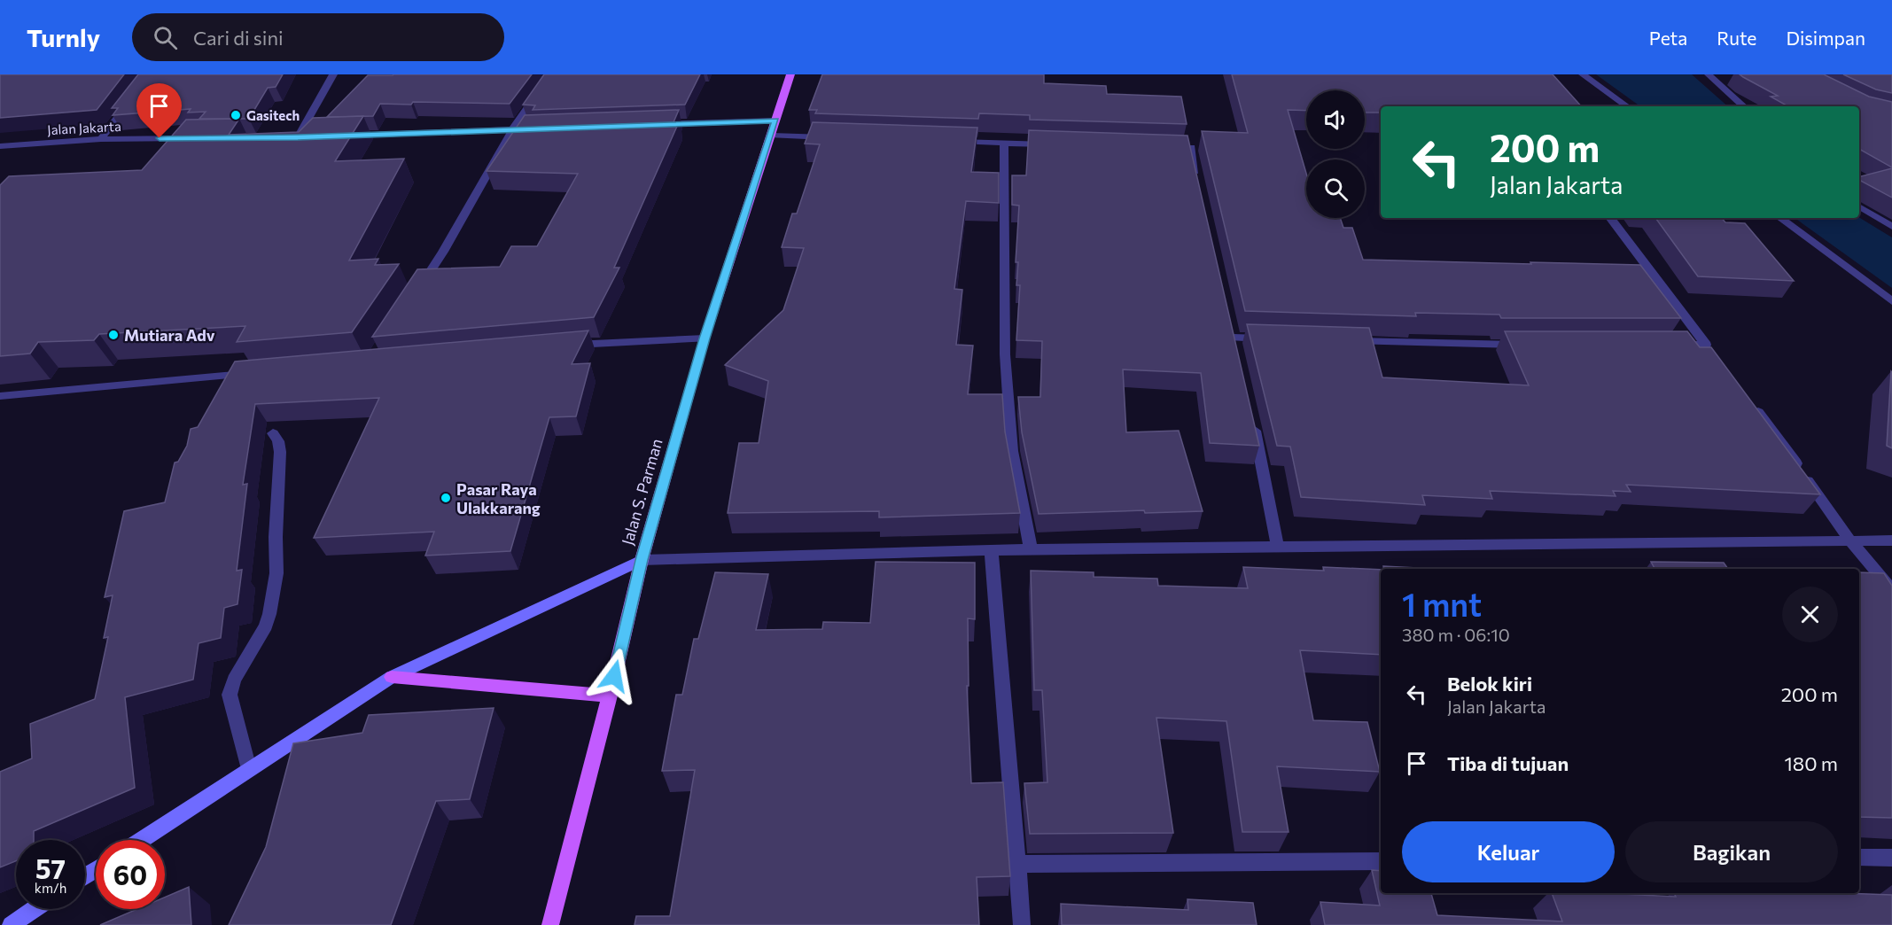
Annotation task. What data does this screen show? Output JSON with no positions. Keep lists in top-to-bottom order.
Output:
{
  "streets": {
    "main road": ["Jalan S. Parman"],
    "street": ["Jalan Jakarta"]
  },
  "places": ["Gasitech", "Mutiara Adv", "Pasar Raya Ulakkarang"],
  "page": {
    "header": "Turnly",
    "search": "Cari di sini",
    "nav": ["Peta", "Rute", "Disimpan"],
    "turn": ["200 m", "Jalan Jakarta"],
    "heading": ["1 mnt", "380 m · 06:10"],
    "list": [
      {
        "name": "Belok kiri",
        "note": "Jalan Jakarta",
        "value": "200 m"
      },
      {
        "name": "Tiba di tujuan",
        "value": "180 m"
      }
    ],
    "buttons": ["Keluar", "Bagikan"],
    "speed": "57 km/h",
    "limit": "60"
  }
}
